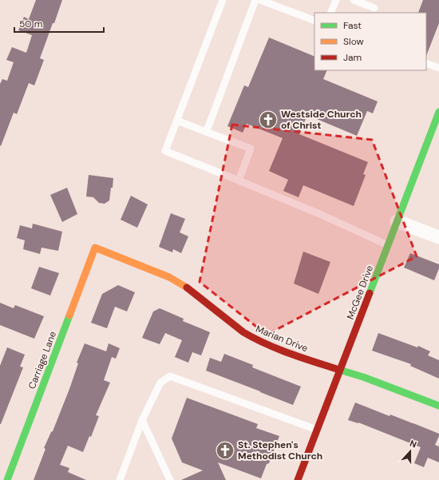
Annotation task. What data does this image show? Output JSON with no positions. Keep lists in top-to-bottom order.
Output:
{
  "streets": {
    "street": ["McGee Drive", "Marian Drive", "Carriage Lane"]
  },
  "crossings": [
    ["McGee Drive", "Marian Drive"],
    ["Marian Drive", "Carriage Lane"]
  ],
  "places": {
    "church": ["Westside Church of Christ", "St. Stephen's Methodist Church"]
  },
  "legend": ["Fast", "Slow", "Jam"],
  "scale_bar": "50 m",
  "north": "top"
}
